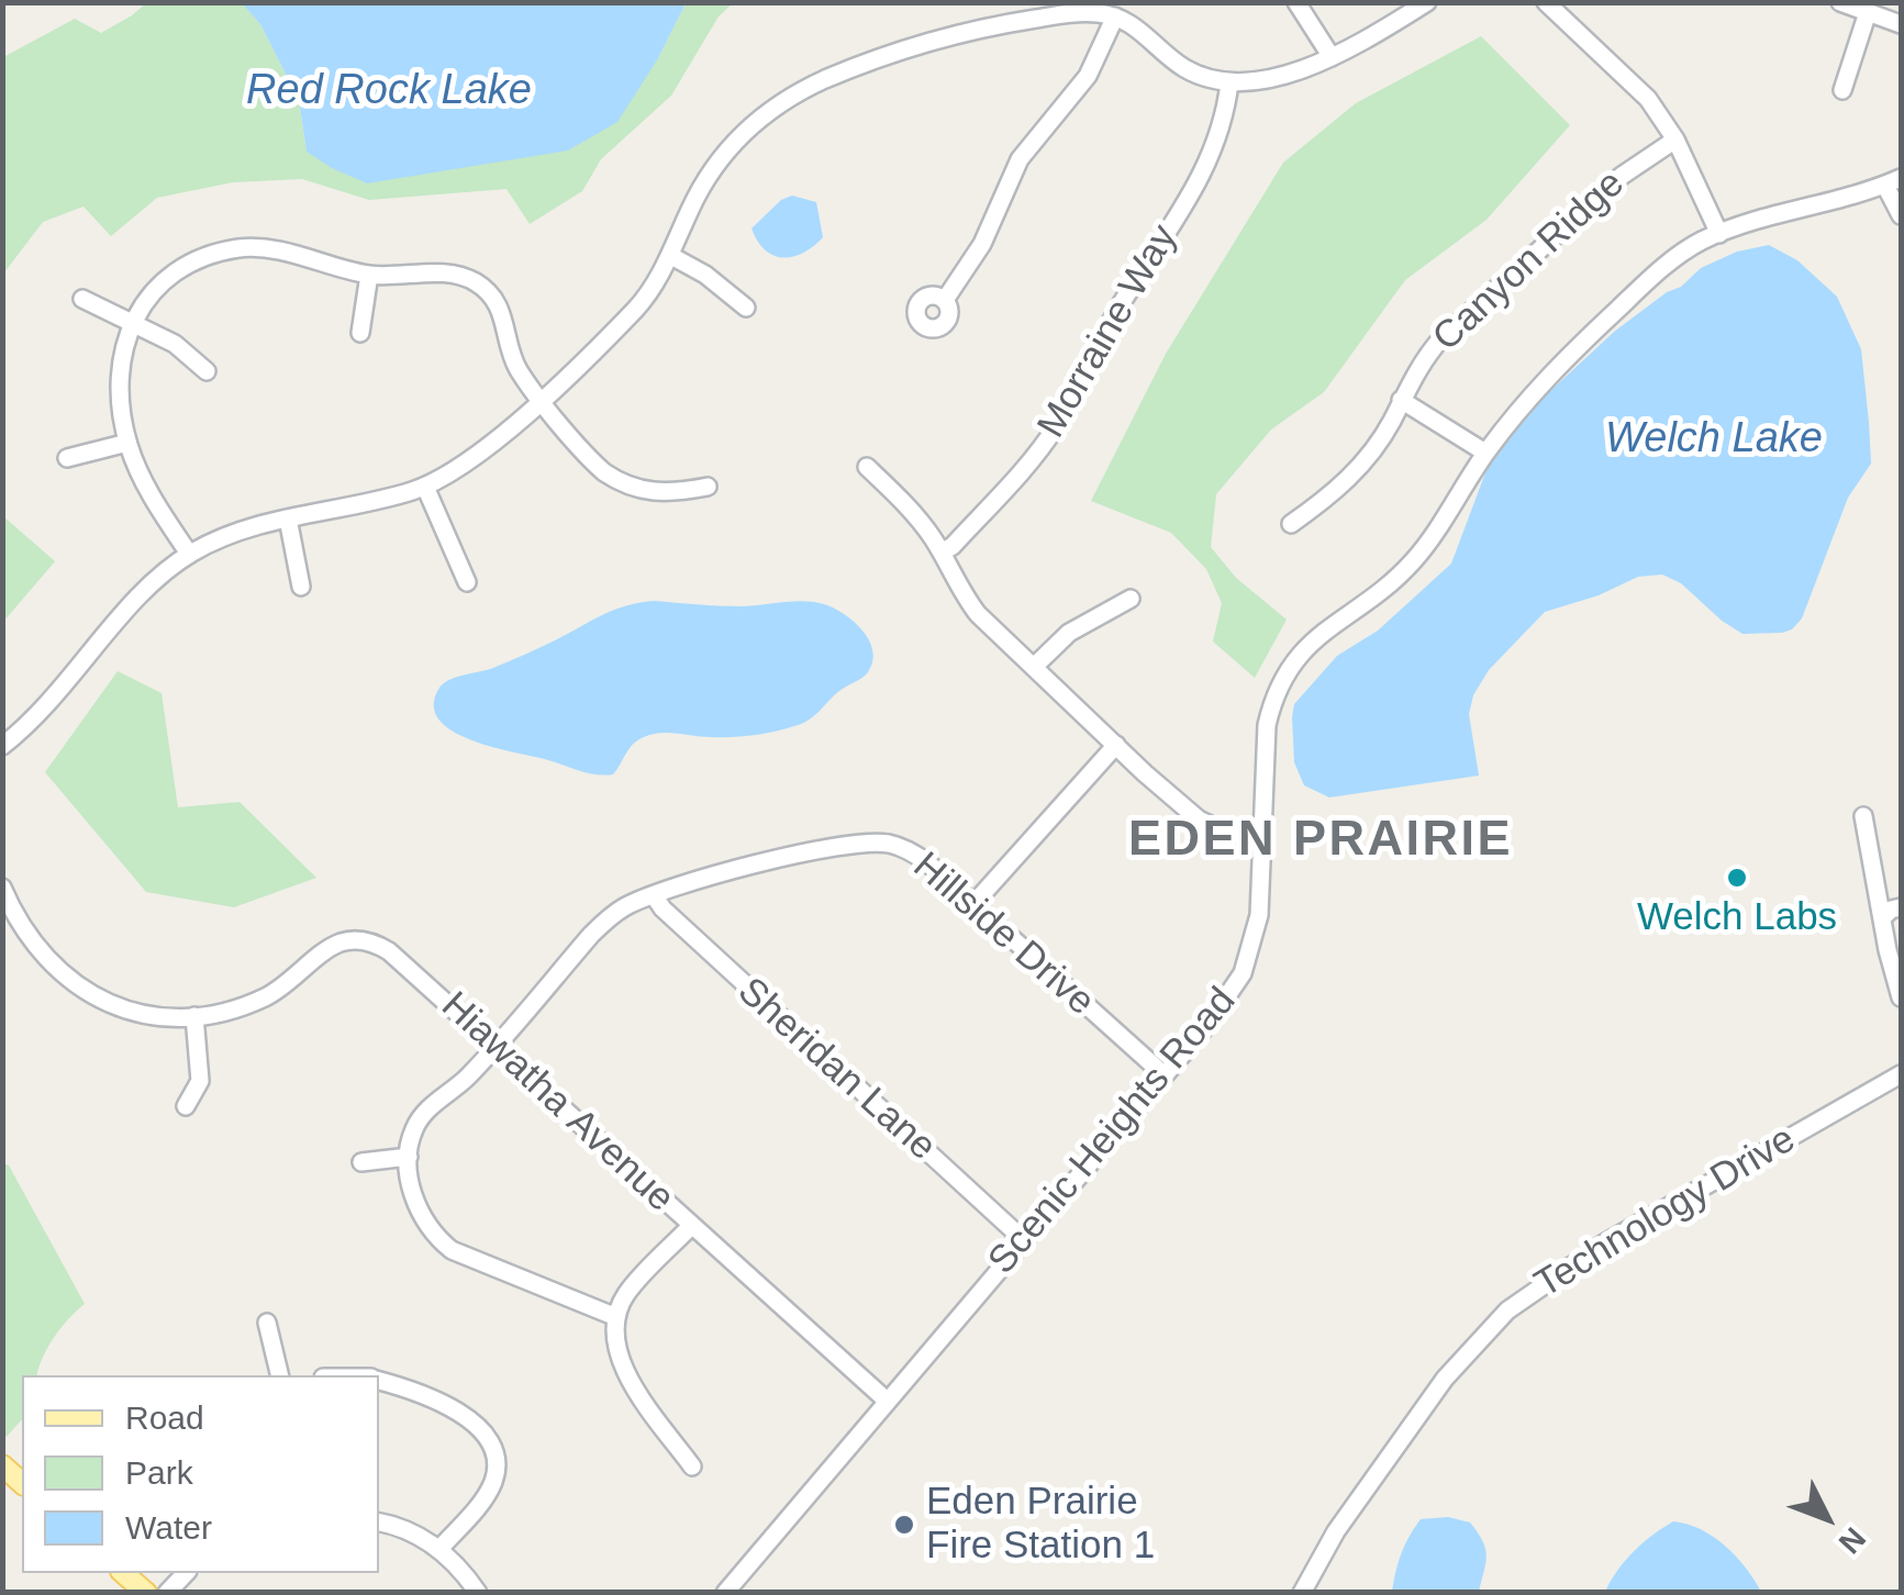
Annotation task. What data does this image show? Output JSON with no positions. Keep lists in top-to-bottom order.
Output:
{
  "streets": {
    "street": [
      "Canyon Ridge",
      "Morraine Way",
      "Hillside Drive",
      "Sheridan Lane",
      "Hiawatha Avenue",
      "Scenic Heights Road",
      "Technology Drive"
    ]
  },
  "crossings": [
    ["Hillside Drive", "Sheridan Lane"],
    ["Hillside Drive", "Hiawatha Avenue"],
    ["Hillside Drive", "Scenic Heights Road"],
    ["Sheridan Lane", "Scenic Heights Road"],
    ["Hiawatha Avenue", "Scenic Heights Road"]
  ],
  "districts": ["EDEN PRAIRIE"],
  "water": ["Red Rock Lake", "Welch Lake"],
  "places": ["Welch Labs", "Eden Prairie Fire Station 1"],
  "legend": ["Road", "Park", "Water"],
  "north": "bottom right"
}
